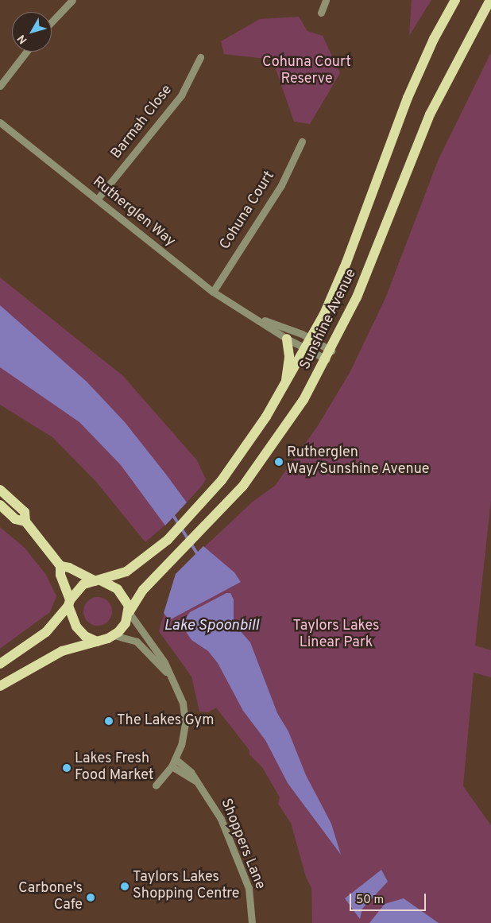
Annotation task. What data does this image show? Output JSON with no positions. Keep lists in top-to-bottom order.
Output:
{
  "streets": {
    "main road": ["Sunshine Avenue"],
    "street": [
      "Barmah Close",
      "Cohuna Court",
      "Rutherglen Way",
      "Shoppers Lane"
    ]
  },
  "crossings": [
    ["Barmah Close", "Rutherglen Way"],
    ["Cohuna Court", "Rutherglen Way"],
    ["Rutherglen Way", "Sunshine Avenue"]
  ],
  "water": ["Lake Spoonbill"],
  "parks": ["Cohuna Court Reserve", "Taylors Lakes Linear Park"],
  "places": [
    "Rutherglen Way/Sunshine Avenue",
    "The Lakes Gym",
    "Lakes Fresh Food Market",
    "Taylors Lakes Shopping Centre",
    "Carbone's Cafe"
  ],
  "scale_bar": "50 m",
  "north": "bottom left"
}
